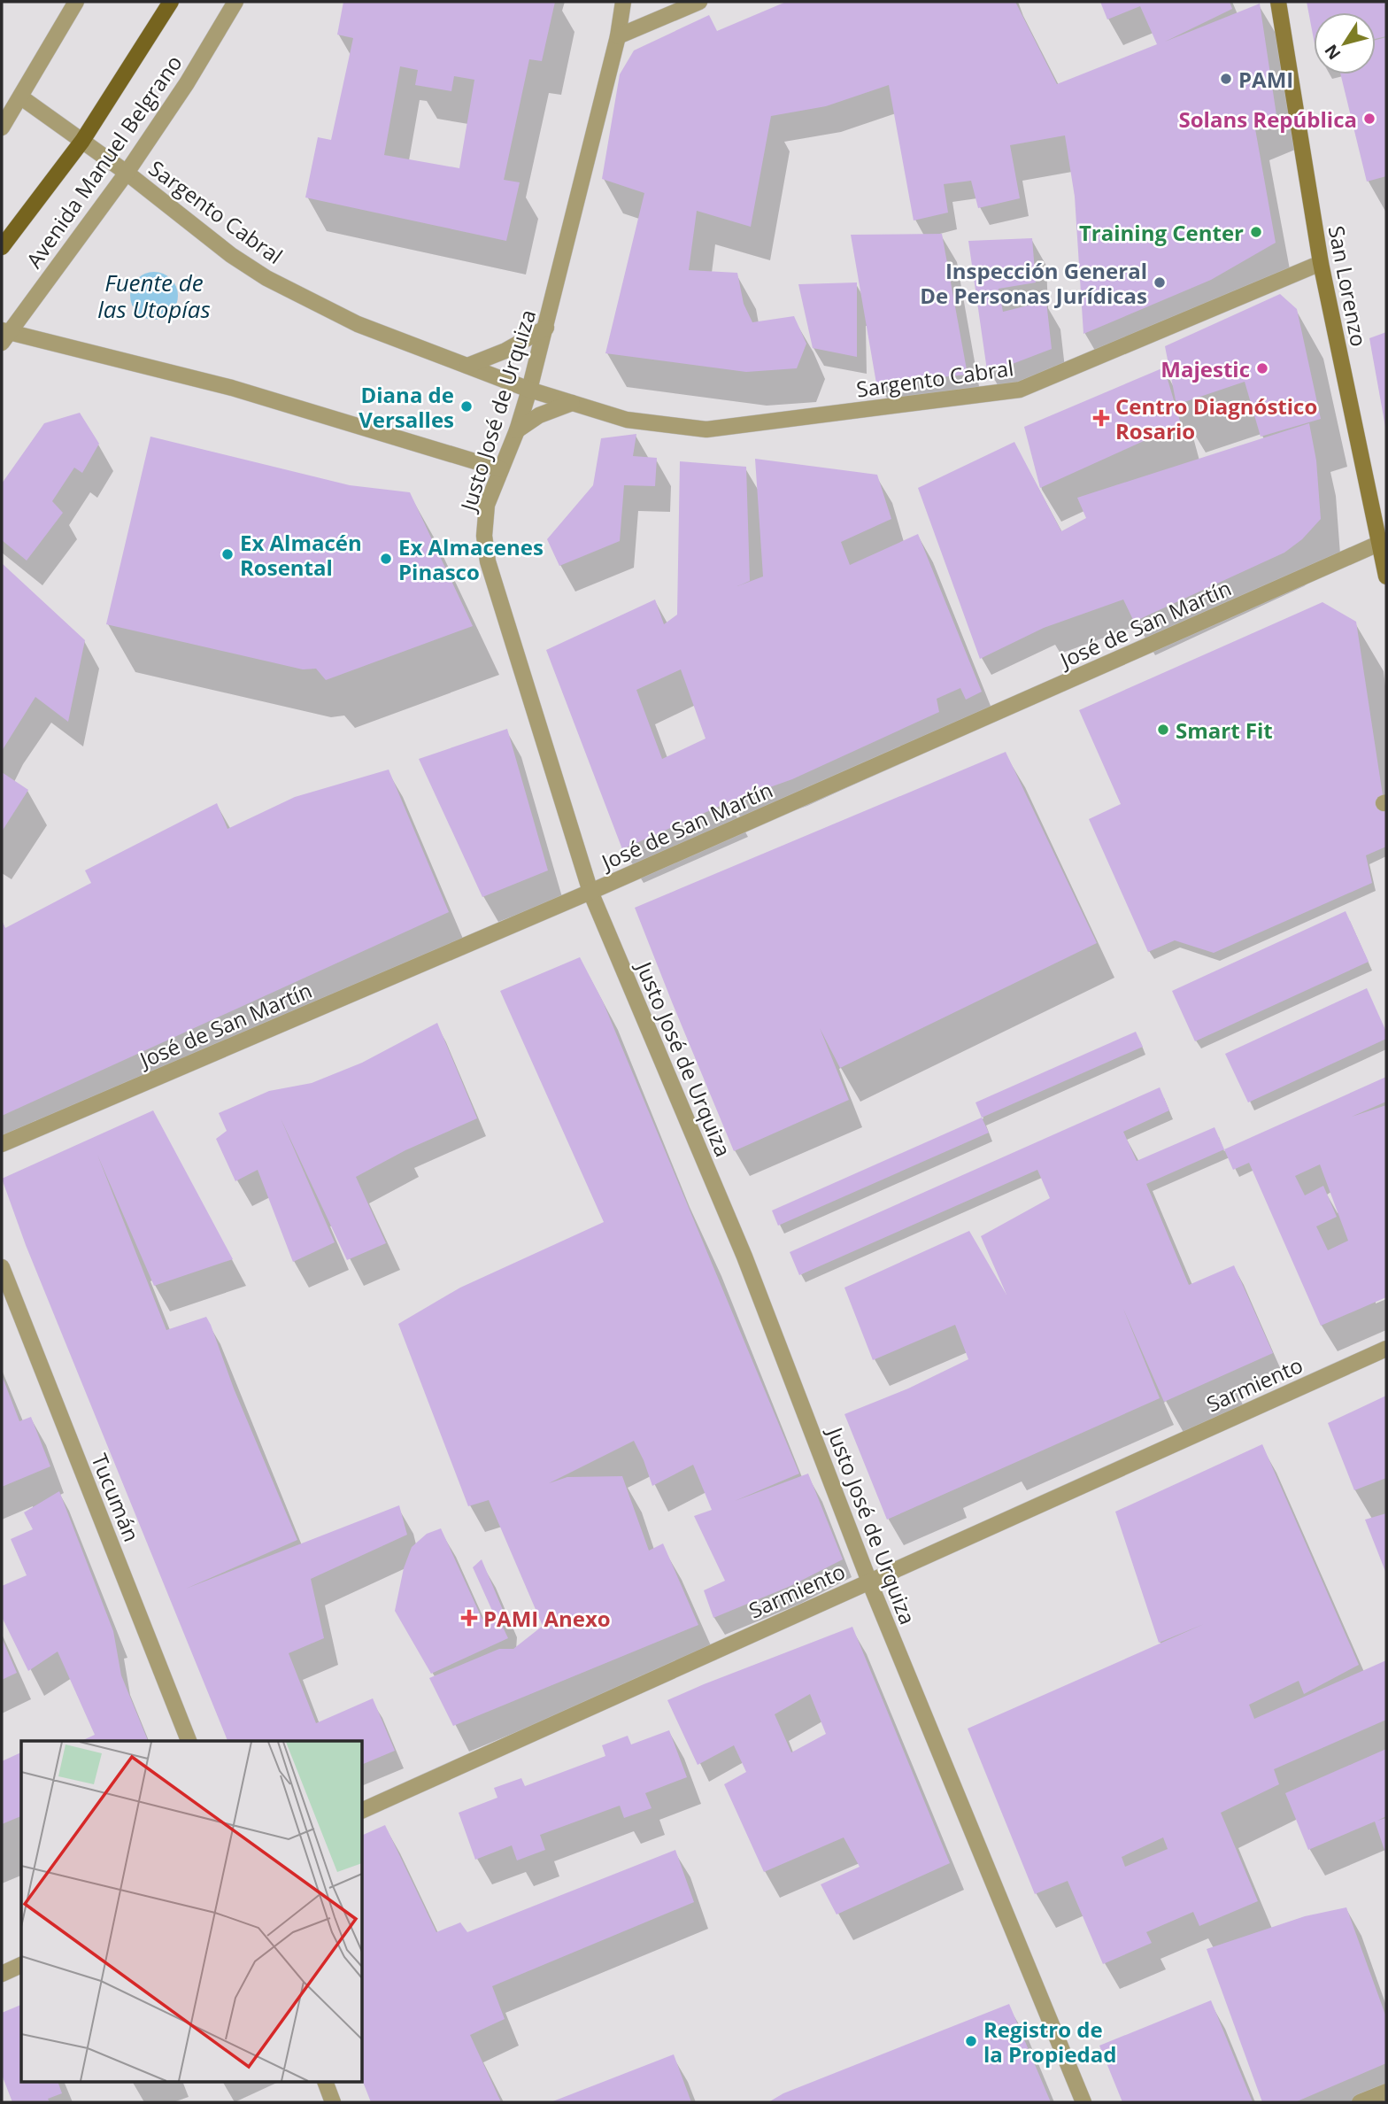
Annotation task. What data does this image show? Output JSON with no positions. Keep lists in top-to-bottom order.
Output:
{
  "streets": {
    "main road": ["Avenida Manuel Belgrano", "San Lorenzo"],
    "street": [
      "Sargento Cabral",
      "Justo José de Urquiza",
      "José de San Martín",
      "Sarmiento",
      "Tucumán"
    ]
  },
  "crossings": [
    ["Avenida Manuel Belgrano", "Sargento Cabral"],
    ["Sargento Cabral", "San Lorenzo"],
    ["Sargento Cabral", "Justo José de Urquiza"],
    ["San Lorenzo", "José de San Martín"],
    ["Justo José de Urquiza", "José de San Martín"],
    ["Justo José de Urquiza", "Sarmiento"]
  ],
  "water": ["Fuente de las Utopías"],
  "places": {
    "other": [
      "PAMI",
      "Solans República",
      "Training Center",
      "Inspección General De Personas Jurídicas",
      "Majestic",
      "Diana de Versalles",
      "Ex Almacén Rosental",
      "Ex Almacenes Pinasco",
      "Smart Fit",
      "Registro de la Propiedad"
    ],
    "health": ["Centro Diagnóstico Rosario", "PAMI Anexo"]
  },
  "north": "bottom left"
}
